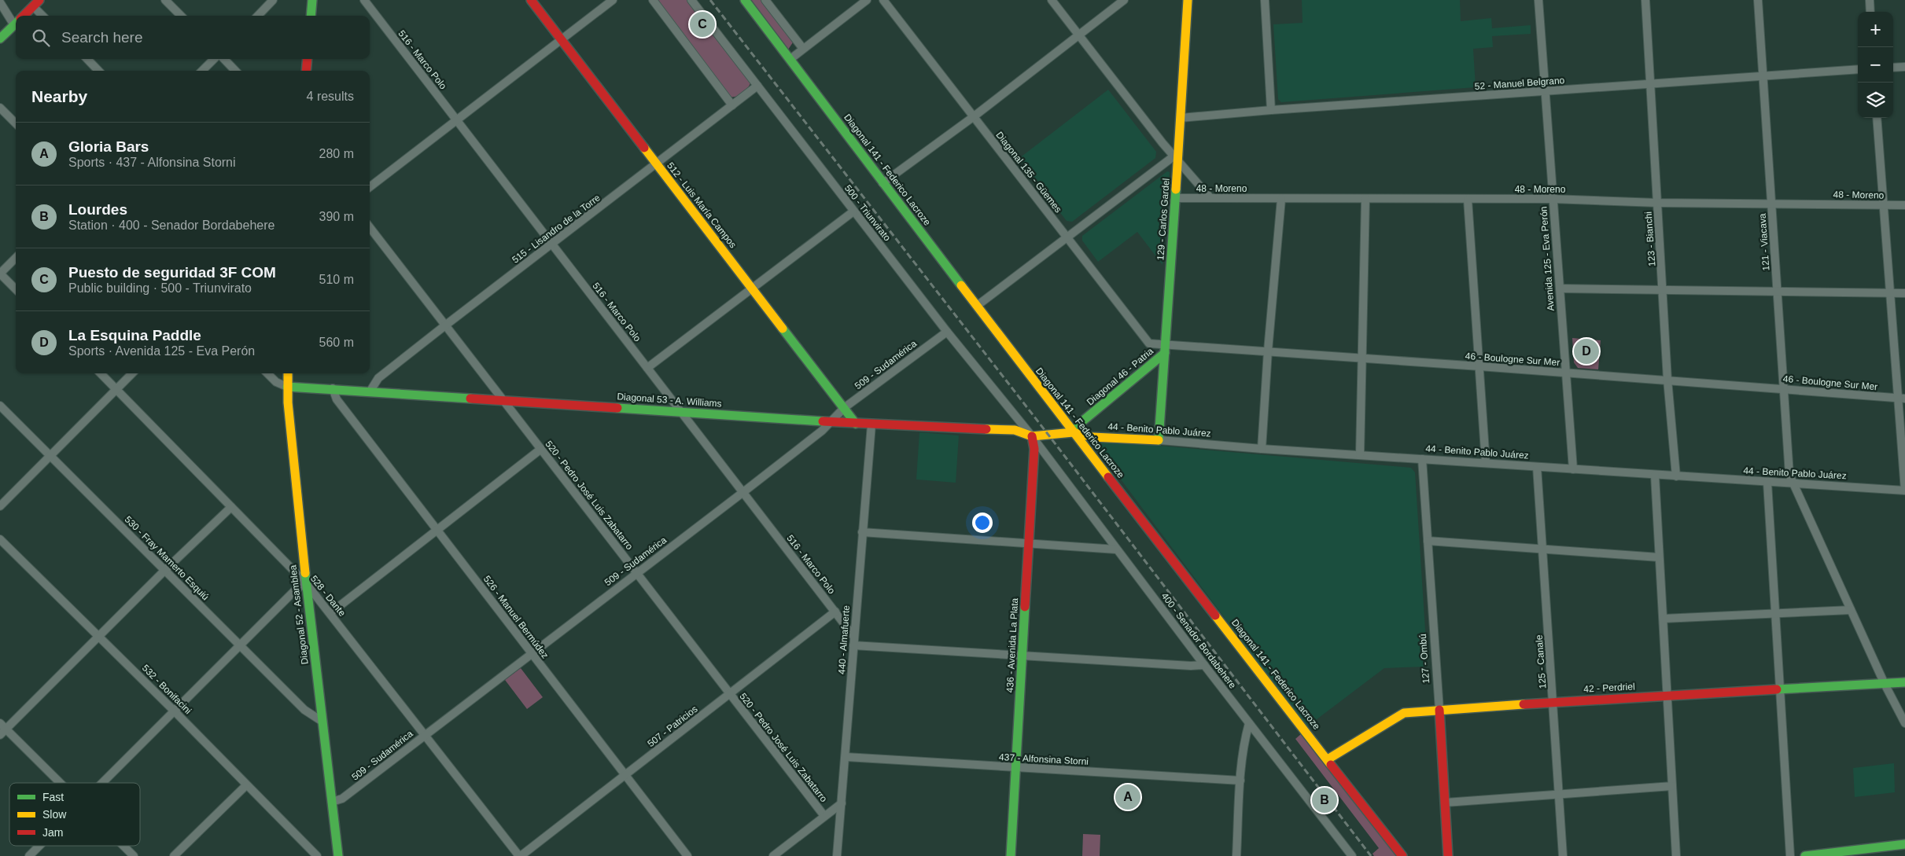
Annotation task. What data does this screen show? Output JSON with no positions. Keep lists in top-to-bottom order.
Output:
{
  "streets": {
    "street": [
      "516 - Marco Polo",
      "52 - Manuel Belgrano",
      "Diagonal 141 - Federico Lacroze",
      "Diagonal 135 - Güemes",
      "48 - Moreno",
      "512 - Luis María Campos",
      "500 - Triunvirato",
      "129 - Carlos Gardel",
      "515 - Lisandro de la Torre",
      "123 - Bianchi",
      "121 - Viacava",
      "Avenida 125 - Eva Perón",
      "46 - Boulogne Sur Mer",
      "509 - Sudamérica",
      "Diagonal 46 - Patria",
      "Diagonal 53 - A. Williams",
      "44 - Benito Pablo Juárez",
      "520 - Pedro José Luis Zabatarro",
      "530 - Fray Mamerto Esquiú",
      "528 - Dante",
      "Diagonal 52 - Asamblea",
      "526 - Manuel Bermúdez",
      "440 - Almafuerte",
      "400 - Senador Bordabehere",
      "436 - Avenida La Plata",
      "127 - Ombú",
      "125 - Canale",
      "42 - Perdriel",
      "532 - Bonifacini",
      "507 - Patricios",
      "437 - Alfonsina Storni"
    ]
  },
  "crossings": [
    ["516 - Marco Polo", "515 - Lisandro de la Torre"],
    ["516 - Marco Polo", "509 - Sudamérica"],
    ["516 - Marco Polo", "Diagonal 53 - A. Williams"],
    ["516 - Marco Polo", "440 - Almafuerte"],
    ["516 - Marco Polo", "507 - Patricios"],
    ["52 - Manuel Belgrano", "129 - Carlos Gardel"],
    ["52 - Manuel Belgrano", "123 - Bianchi"],
    ["52 - Manuel Belgrano", "121 - Viacava"],
    ["52 - Manuel Belgrano", "Avenida 125 - Eva Perón"],
    ["Diagonal 141 - Federico Lacroze", "Diagonal 46 - Patria"],
    ["Diagonal 141 - Federico Lacroze", "44 - Benito Pablo Juárez"],
    ["Diagonal 141 - Federico Lacroze", "42 - Perdriel"],
    ["Diagonal 135 - Güemes", "129 - Carlos Gardel"],
    ["Diagonal 135 - Güemes", "46 - Boulogne Sur Mer"],
    ["Diagonal 135 - Güemes", "Diagonal 46 - Patria"],
    ["48 - Moreno", "129 - Carlos Gardel"],
    ["48 - Moreno", "123 - Bianchi"],
    ["48 - Moreno", "121 - Viacava"],
    ["48 - Moreno", "Avenida 125 - Eva Perón"],
    ["512 - Luis María Campos", "515 - Lisandro de la Torre"],
    ["512 - Luis María Campos", "509 - Sudamérica"],
    ["512 - Luis María Campos", "Diagonal 53 - A. Williams"],
    ["500 - Triunvirato", "515 - Lisandro de la Torre"],
    ["500 - Triunvirato", "509 - Sudamérica"],
    ["500 - Triunvirato", "Diagonal 53 - A. Williams"],
    ["500 - Triunvirato", "400 - Senador Bordabehere"],
    ["500 - Triunvirato", "436 - Avenida La Plata"],
    ["129 - Carlos Gardel", "46 - Boulogne Sur Mer"],
    ["129 - Carlos Gardel", "Diagonal 46 - Patria"],
    ["129 - Carlos Gardel", "44 - Benito Pablo Juárez"],
    ["515 - Lisandro de la Torre", "Diagonal 53 - A. Williams"],
    ["515 - Lisandro de la Torre", "520 - Pedro José Luis Zabatarro"],
    ["123 - Bianchi", "46 - Boulogne Sur Mer"],
    ["123 - Bianchi", "44 - Benito Pablo Juárez"],
    ["121 - Viacava", "46 - Boulogne Sur Mer"],
    ["121 - Viacava", "44 - Benito Pablo Juárez"],
    ["121 - Viacava", "42 - Perdriel"],
    ["Avenida 125 - Eva Perón", "46 - Boulogne Sur Mer"],
    ["Avenida 125 - Eva Perón", "44 - Benito Pablo Juárez"],
    ["46 - Boulogne Sur Mer", "Diagonal 46 - Patria"],
    ["509 - Sudamérica", "Diagonal 53 - A. Williams"],
    ["509 - Sudamérica", "520 - Pedro José Luis Zabatarro"],
    ["509 - Sudamérica", "528 - Dante"],
    ["509 - Sudamérica", "Diagonal 52 - Asamblea"],
    ["509 - Sudamérica", "526 - Manuel Bermúdez"],
    ["Diagonal 46 - Patria", "44 - Benito Pablo Juárez"],
    ["Diagonal 53 - A. Williams", "44 - Benito Pablo Juárez"],
    ["Diagonal 53 - A. Williams", "520 - Pedro José Luis Zabatarro"],
    ["Diagonal 53 - A. Williams", "Diagonal 52 - Asamblea"],
    ["Diagonal 53 - A. Williams", "526 - Manuel Bermúdez"],
    ["Diagonal 53 - A. Williams", "440 - Almafuerte"],
    ["Diagonal 53 - A. Williams", "400 - Senador Bordabehere"],
    ["Diagonal 53 - A. Williams", "436 - Avenida La Plata"],
    ["44 - Benito Pablo Juárez", "127 - Ombú"],
    ["44 - Benito Pablo Juárez", "125 - Canale"],
    ["520 - Pedro José Luis Zabatarro", "507 - Patricios"],
    ["530 - Fray Mamerto Esquiú", "Diagonal 52 - Asamblea"],
    ["528 - Dante", "Diagonal 52 - Asamblea"],
    ["528 - Dante", "507 - Patricios"],
    ["526 - Manuel Bermúdez", "507 - Patricios"],
    ["440 - Almafuerte", "437 - Alfonsina Storni"],
    ["400 - Senador Bordabehere", "436 - Avenida La Plata"],
    ["436 - Avenida La Plata", "437 - Alfonsina Storni"],
    ["127 - Ombú", "42 - Perdriel"],
    ["125 - Canale", "42 - Perdriel"]
  ],
  "legend": ["Fast", "Slow", "Jam"],
  "page": {
    "pins": [
      "C",
      "D",
      "A",
      "B"
    ],
    "map_buttons": ["+", "−"],
    "search": "Search here",
    "heading": ["Nearby", "4 results"],
    "list": [
      {
        "mark": "A",
        "name": "Gloria Bars",
        "note": "Sports · 437 - Alfonsina Storni",
        "value": "280 m"
      },
      {
        "mark": "B",
        "name": "Lourdes",
        "note": "Station · 400 - Senador Bordabehere",
        "value": "390 m"
      },
      {
        "mark": "C",
        "name": "Puesto de seguridad 3F COM",
        "note": "Public building · 500 - Triunvirato",
        "value": "510 m"
      },
      {
        "mark": "D",
        "name": "La Esquina Paddle",
        "note": "Sports · Avenida 125 - Eva Perón",
        "value": "560 m"
      }
    ]
  }
}
